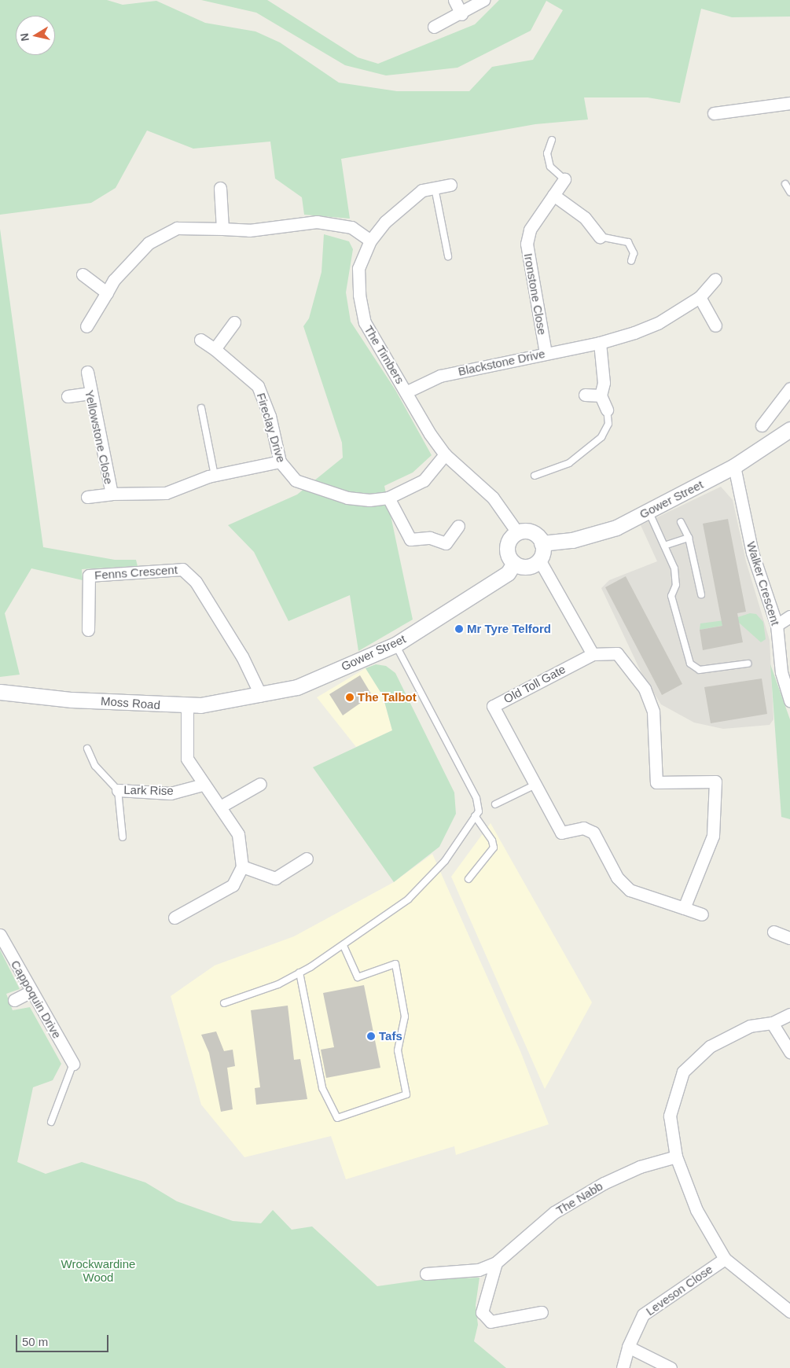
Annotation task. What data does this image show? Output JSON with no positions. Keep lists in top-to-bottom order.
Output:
{
  "streets": {
    "street": [
      "Ironstone Close",
      "The Timbers",
      "Blackstone Drive",
      "Fireclay Drive",
      "Yellowstone Close",
      "Gower Street",
      "Fenns Crescent",
      "Walker Crescent",
      "Old Toll Gate",
      "Moss Road",
      "Lark Rise",
      "Cappoquin Drive",
      "The Nabb",
      "Leveson Close"
    ]
  },
  "crossings": [
    ["Ironstone Close", "Blackstone Drive"],
    ["The Timbers", "Blackstone Drive"],
    ["The Timbers", "Fireclay Drive"],
    ["The Timbers", "Gower Street"],
    ["Fireclay Drive", "Yellowstone Close"],
    ["Gower Street", "Fenns Crescent"],
    ["Gower Street", "Walker Crescent"],
    ["Gower Street", "Moss Road"],
    ["Fenns Crescent", "Moss Road"]
  ],
  "parks": ["Wrockwardine Wood"],
  "places": ["Mr Tyre Telford", "The Talbot", "Tafs"],
  "scale_bar": "50 m",
  "north": "left"
}
